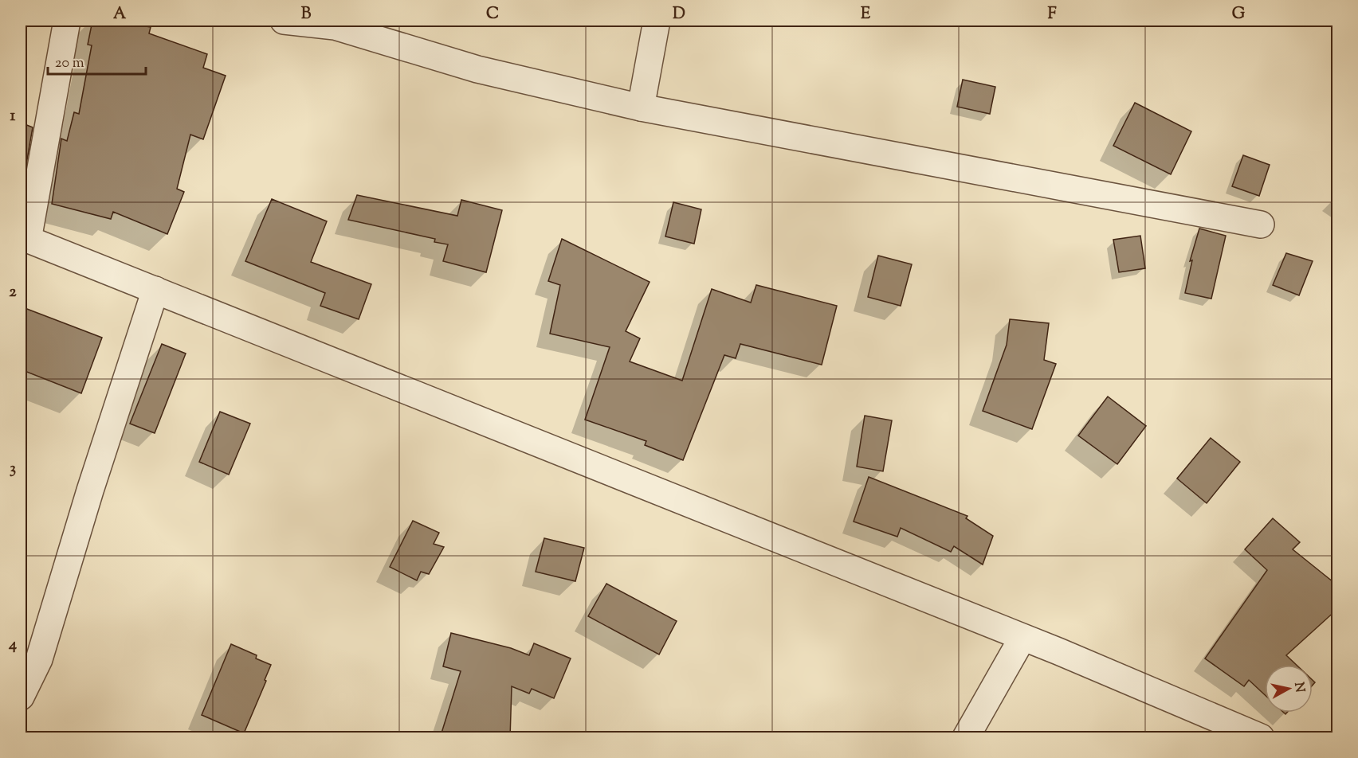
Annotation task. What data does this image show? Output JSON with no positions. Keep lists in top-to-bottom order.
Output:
{
  "scale_bar": "20 m",
  "north": "right",
  "grid": {
    "columns": [
      "A",
      "B",
      "C",
      "D",
      "E",
      "F",
      "G"
    ],
    "rows": [
      "1",
      "2",
      "3",
      "4"
    ]
  }
}
